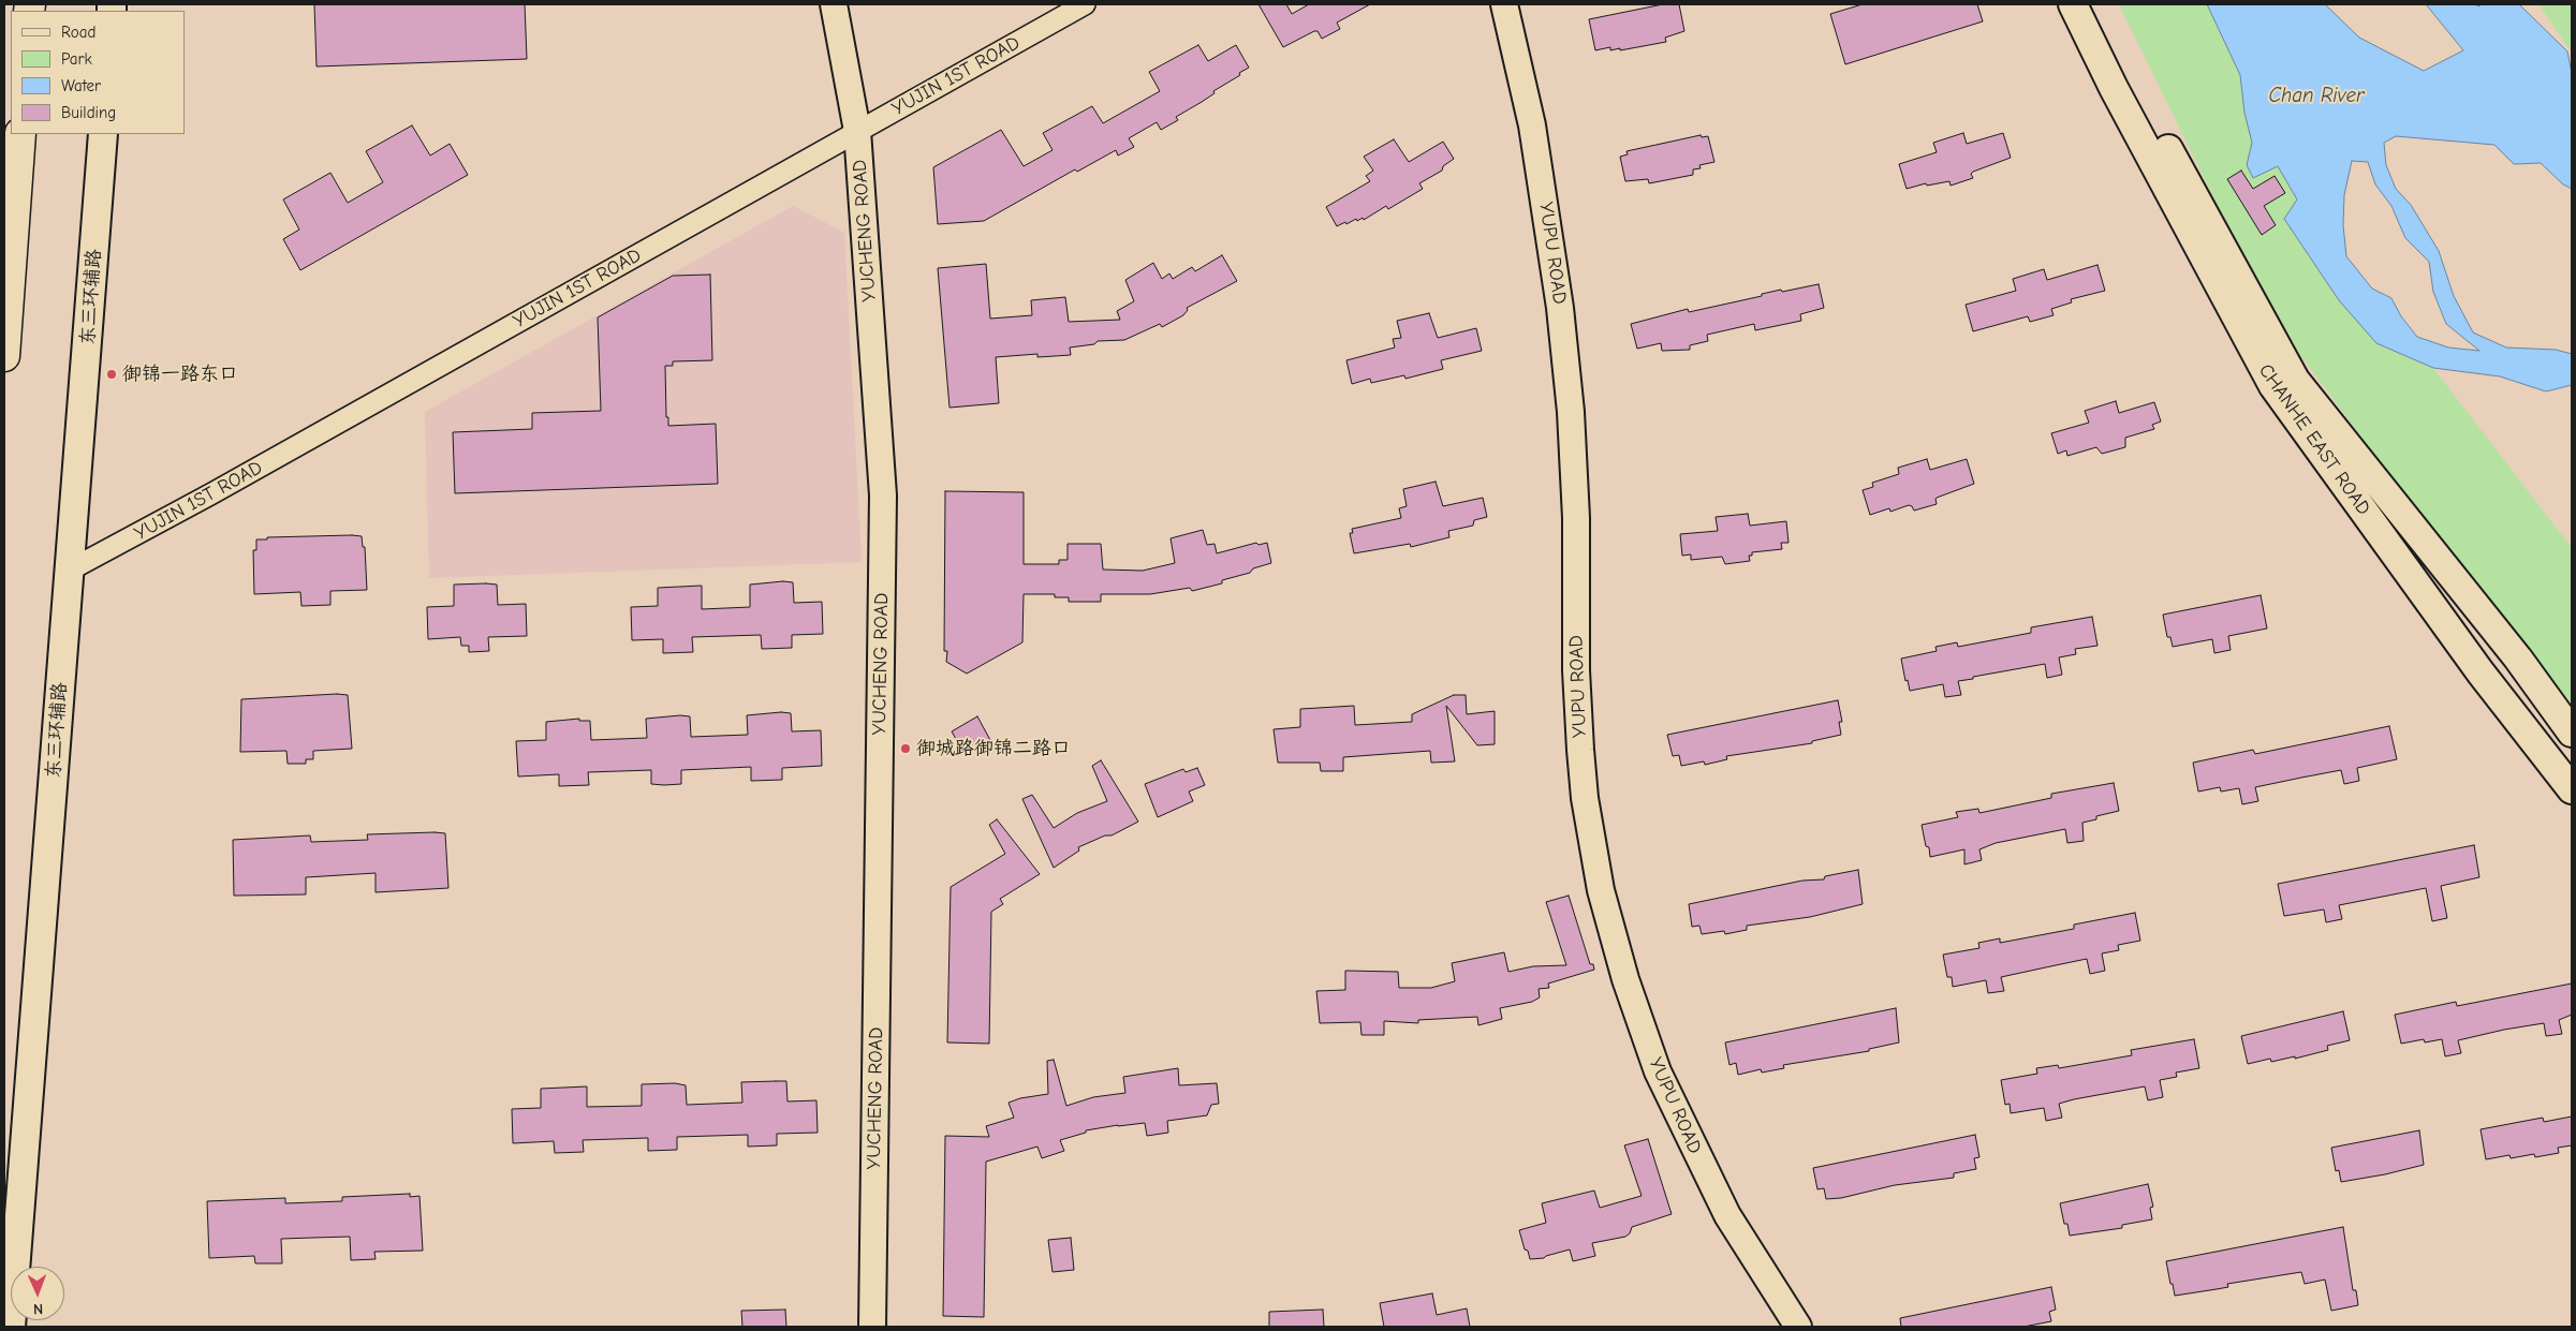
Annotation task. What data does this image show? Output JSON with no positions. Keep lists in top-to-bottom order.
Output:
{
  "streets": {
    "main road": ["东三环辅路", "CHANHE EAST ROAD"],
    "street": ["YUJIN 1ST ROAD", "YUCHENG ROAD", "YUPU ROAD"]
  },
  "crossings": [
    ["YUJIN 1ST ROAD", "YUCHENG ROAD"],
    ["YUJIN 1ST ROAD", "东三环辅路"]
  ],
  "water": ["Chan River"],
  "places": ["御锦一路东口", "御城路御锦二路口"],
  "legend": [
    "Road",
    "Park",
    "Water",
    "Building"
  ],
  "north": "bottom"
}
